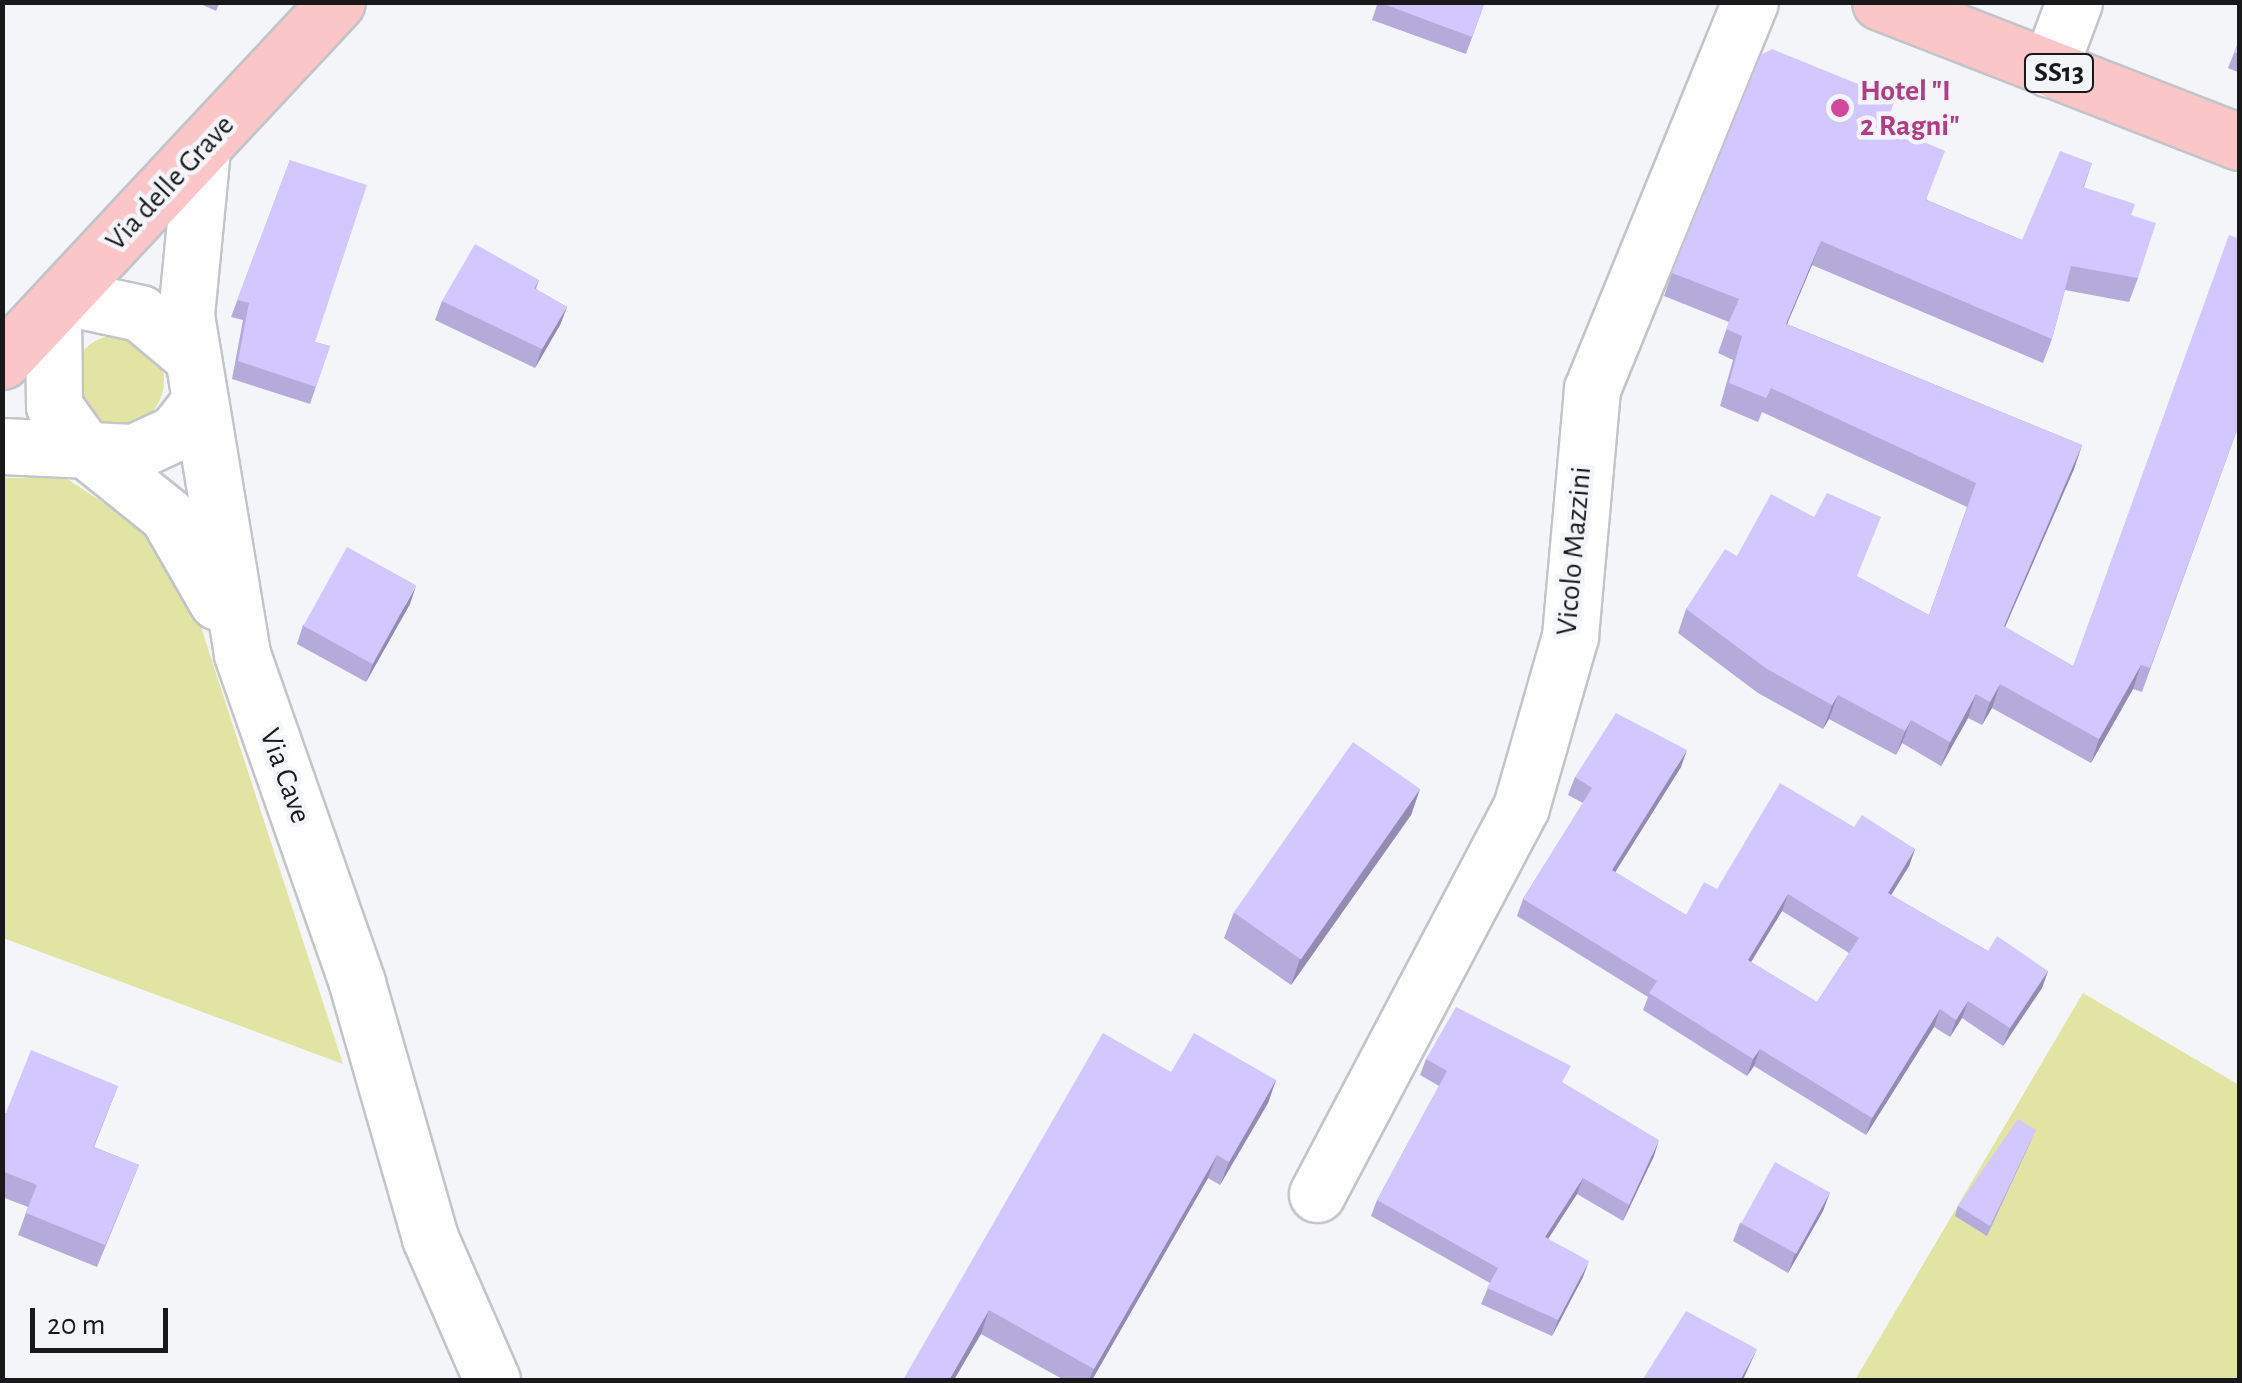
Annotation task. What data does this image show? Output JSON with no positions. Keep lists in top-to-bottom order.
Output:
{
  "streets": {
    "main road": ["SS13", "Via delle Grave"],
    "street": ["Vicolo Mazzini", "Via Cave"]
  },
  "crossings": [
    ["Via delle Grave", "Via Cave"]
  ],
  "places": ["Hotel \"I 2 Ragni\""],
  "scale_bar": "20 m"
}
